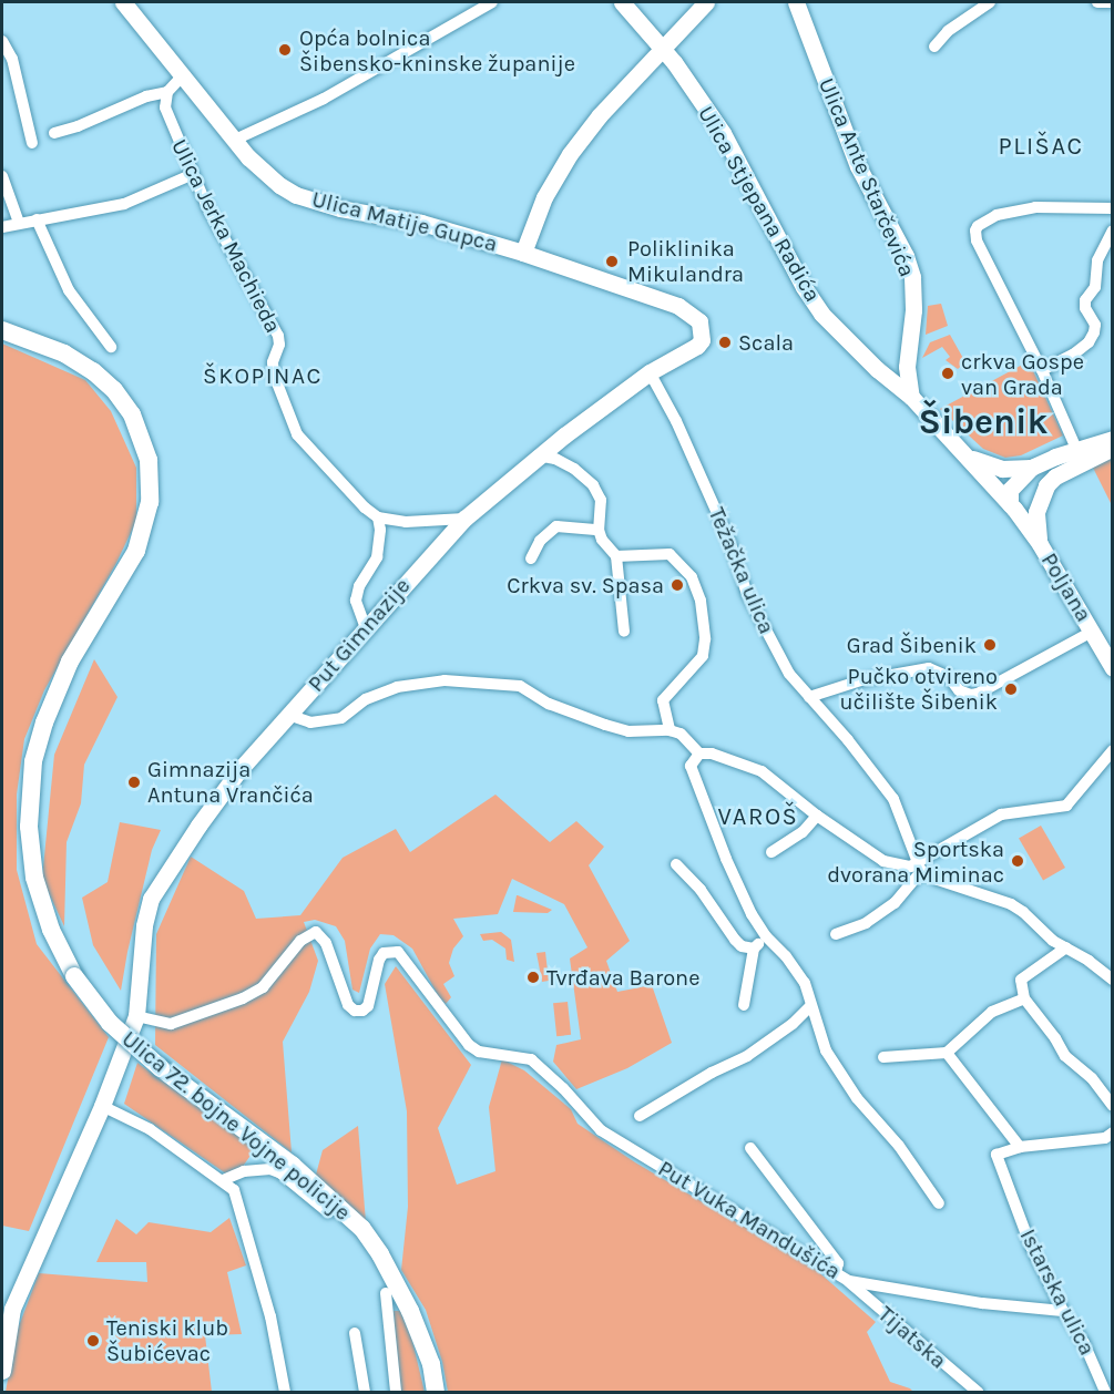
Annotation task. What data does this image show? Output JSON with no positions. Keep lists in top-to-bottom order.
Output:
{
  "streets": {
    "main road": ["Ulica 72. bojne Vojne policije"],
    "street": [
      "Ulica Ante Starčevića",
      "Ulica Stjepana Radića",
      "Ulica Matije Gupca",
      "Ulica Jerka Machieda",
      "Težačka ulica",
      "Poljana",
      "Put Gimnazije",
      "Put Vuka Mandušića",
      "Istarska ulica",
      "Tijatska"
    ]
  },
  "crossings": [
    ["Ulica Ante Starčevića", "Ulica Stjepana Radića"],
    ["Ulica Stjepana Radića", "Poljana"],
    ["Ulica Matije Gupca", "Put Gimnazije"],
    ["Težačka ulica", "Put Gimnazije"],
    ["Put Gimnazije", "Put Vuka Mandušića"],
    ["Put Vuka Mandušića", "Istarska ulica"],
    ["Put Vuka Mandušića", "Tijatska"]
  ],
  "districts": [
    "PLIŠAC",
    "ŠKOPINAC",
    "Šibenik",
    "VAROŠ"
  ],
  "places": [
    "Opća bolnica Šibensko-kninske županije",
    "Poliklinika Mikulandra",
    "Scala",
    "crkva Gospe van Grada",
    "Crkva sv. Spasa",
    "Grad Šibenik",
    "Pučko otvireno učilište Šibenik",
    "Gimnazija Antuna Vrančića",
    "Sportska dvorana Miminac",
    "Tvrđava Barone",
    "Teniski klub Šubićevac"
  ]
}
